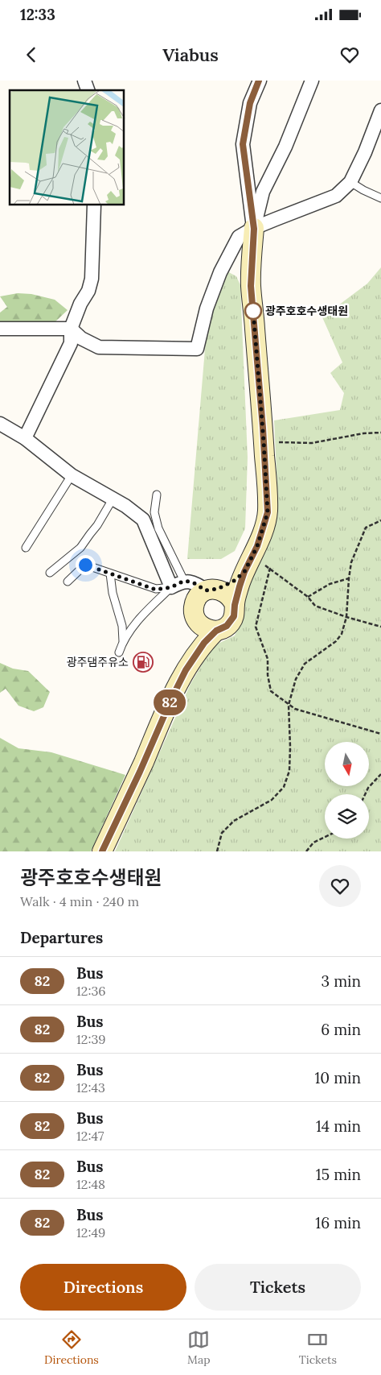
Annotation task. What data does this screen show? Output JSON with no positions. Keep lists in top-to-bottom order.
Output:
{
  "places": {
    "other": ["광주호호수생태원"],
    "fuel station": ["광주댐주유소"]
  },
  "lines": ["bus line 82"],
  "north": "bottom",
  "page": {
    "status": "12:33",
    "header": "Viabus",
    "on_map": "82",
    "heading": [
      ["광주호호수생태원", "Walk · 4 min · 240 m"],
      "Departures"
    ],
    "list": [
      {
        "mark": "82",
        "name": "Bus",
        "note": "12:36",
        "value": "3 min"
      },
      {
        "mark": "82",
        "name": "Bus",
        "note": "12:39",
        "value": "6 min"
      },
      {
        "mark": "82",
        "name": "Bus",
        "note": "12:43",
        "value": "10 min"
      },
      {
        "mark": "82",
        "name": "Bus",
        "note": "12:47",
        "value": "14 min"
      },
      {
        "mark": "82",
        "name": "Bus",
        "note": "12:48",
        "value": "15 min"
      },
      {
        "mark": "82",
        "name": "Bus",
        "note": "12:49",
        "value": "16 min"
      }
    ],
    "buttons": ["Directions", "Tickets"],
    "tabs": ["Directions", "Map", "Tickets"]
  }
}
